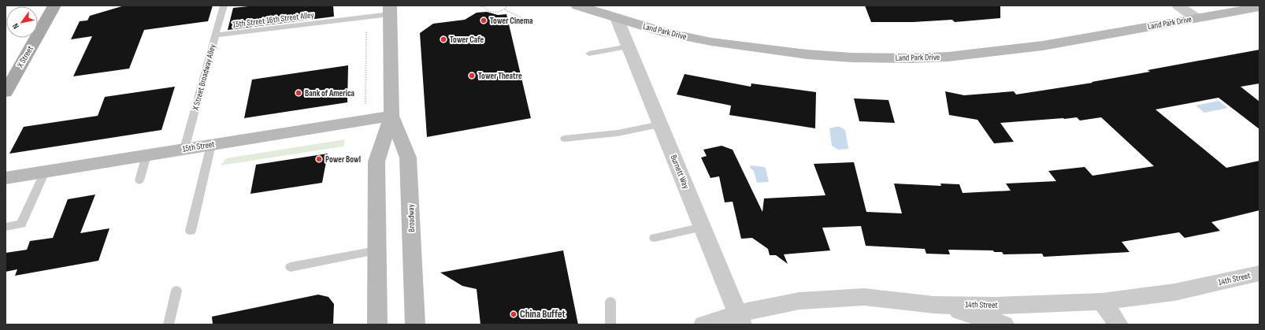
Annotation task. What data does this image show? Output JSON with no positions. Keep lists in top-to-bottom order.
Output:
{
  "streets": {
    "main road": [
      "Land Park Drive",
      "X Street",
      "15th Street",
      "Broadway"
    ],
    "street": ["Burnett Way", "14th Street"],
    "lane": ["15th Street 16th Street Alley", "X Street Broadway Alley"]
  },
  "crossings": [
    ["15th Street 16th Street Alley", "X Street Broadway Alley"],
    ["15th Street 16th Street Alley", "Broadway"],
    ["Land Park Drive", "Burnett Way"],
    ["X Street Broadway Alley", "15th Street"],
    ["15th Street", "Broadway"],
    ["Burnett Way", "14th Street"]
  ],
  "places": [
    "Tower Cinema",
    "Tower Cafe",
    "Tower Theatre",
    "Bank of America",
    "Power Bowl",
    "China Buffet"
  ],
  "north": "bottom left"
}
